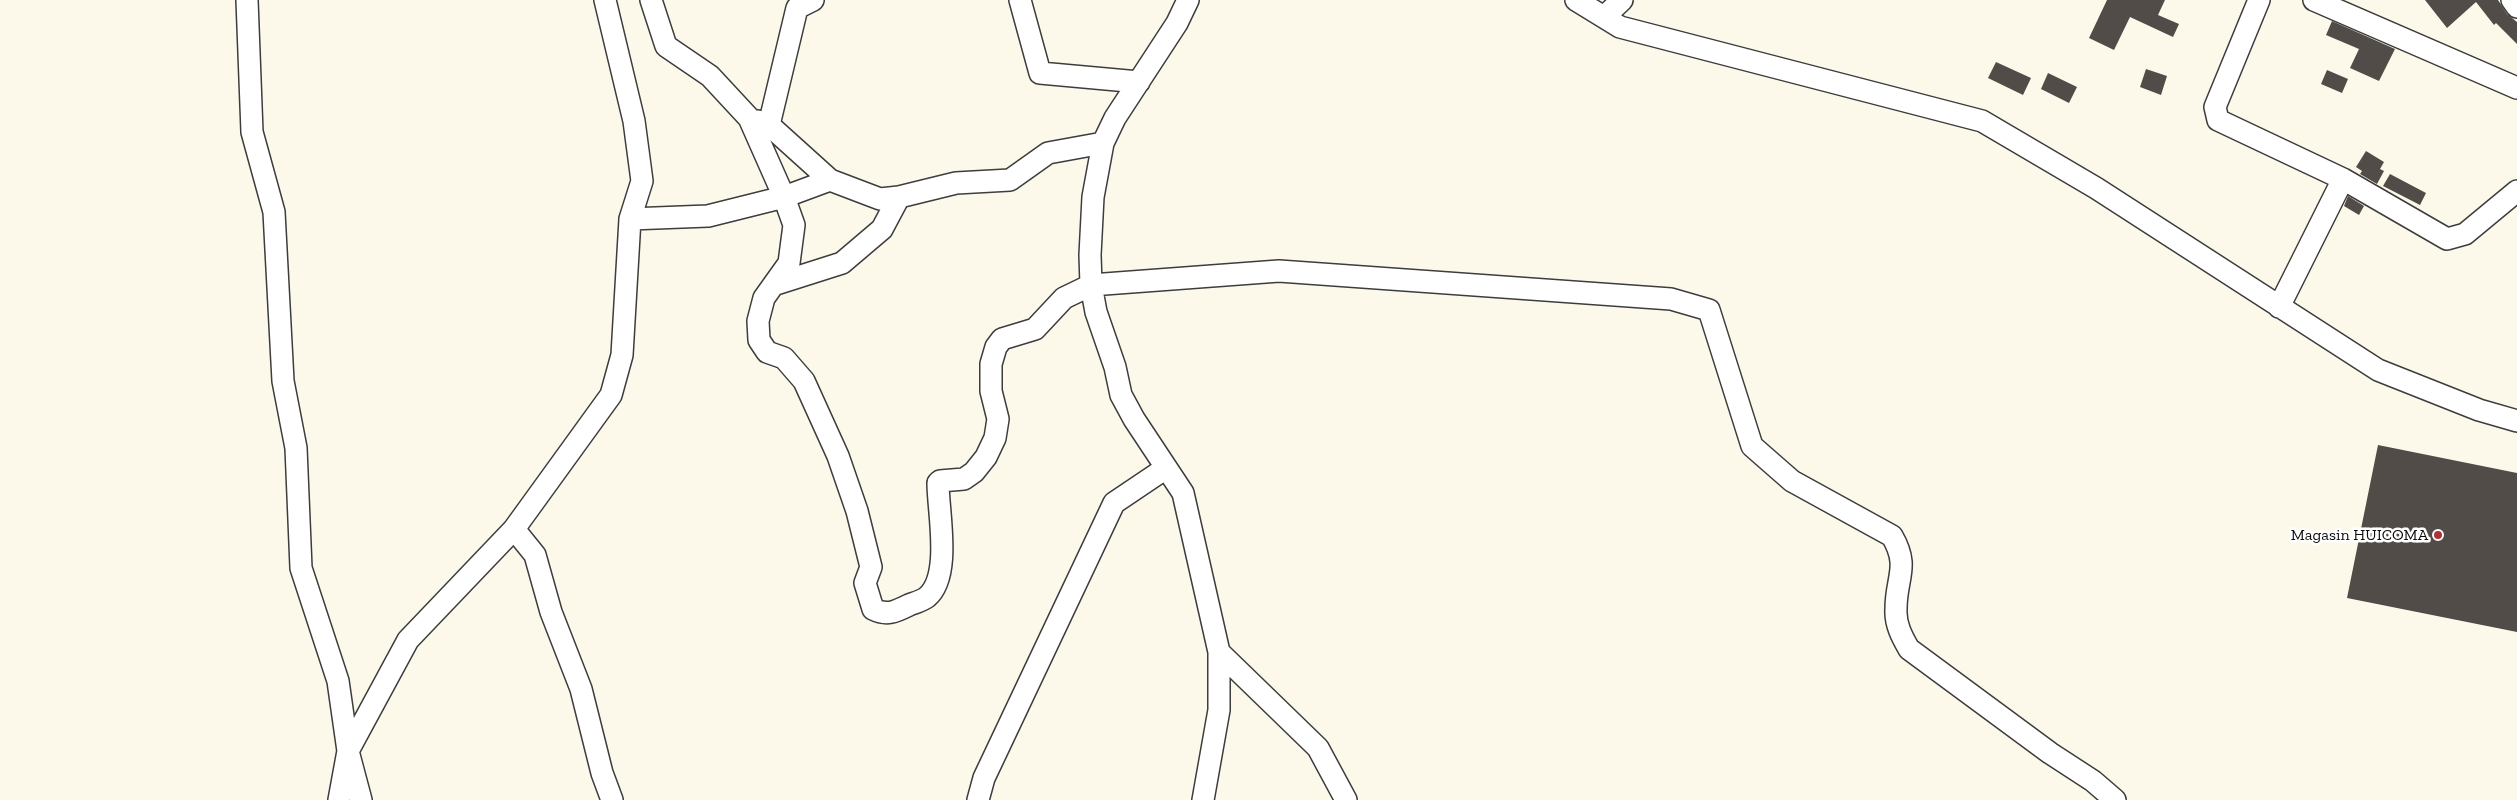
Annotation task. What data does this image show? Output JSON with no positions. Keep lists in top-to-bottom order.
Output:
{
  "places": ["Magasin HUICOMA"]
}
